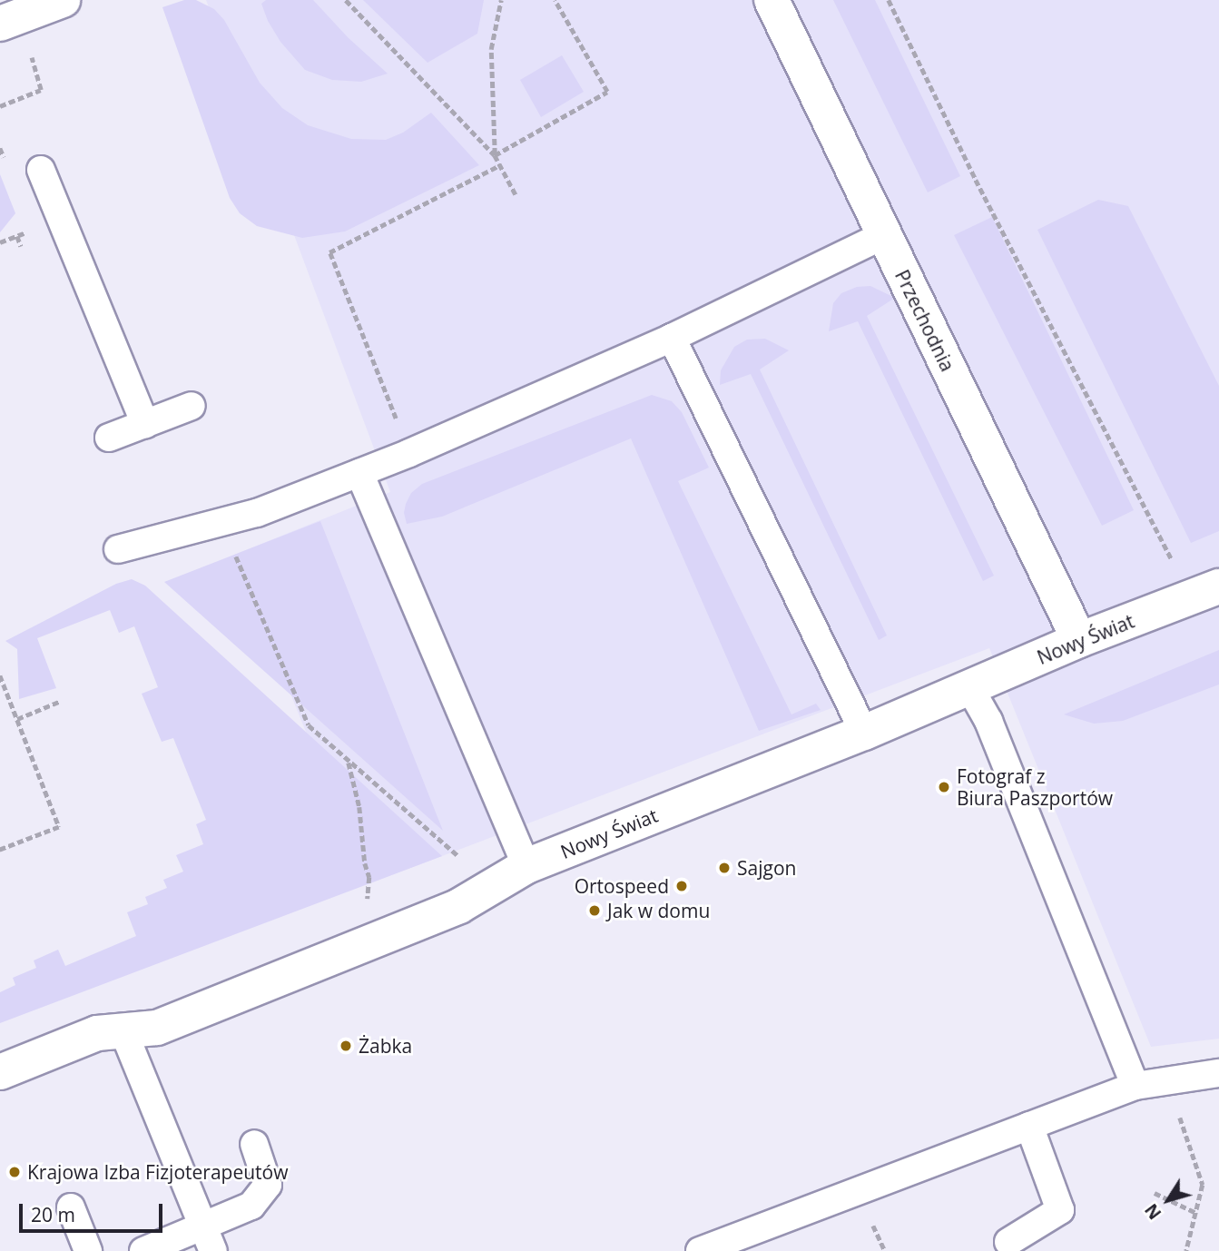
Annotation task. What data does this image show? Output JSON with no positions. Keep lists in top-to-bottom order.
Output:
{
  "streets": {
    "street": ["Przechodnia", "Nowy Świat"]
  },
  "crossings": [
    ["Przechodnia", "Nowy Świat"]
  ],
  "places": [
    "Fotograf z Biura Paszportów",
    "Sajgon",
    "Ortospeed",
    "Jak w domu",
    "Żabka",
    "Krajowa Izba Fizjoterapeutów"
  ],
  "scale_bar": "20 m",
  "north": "bottom left"
}
